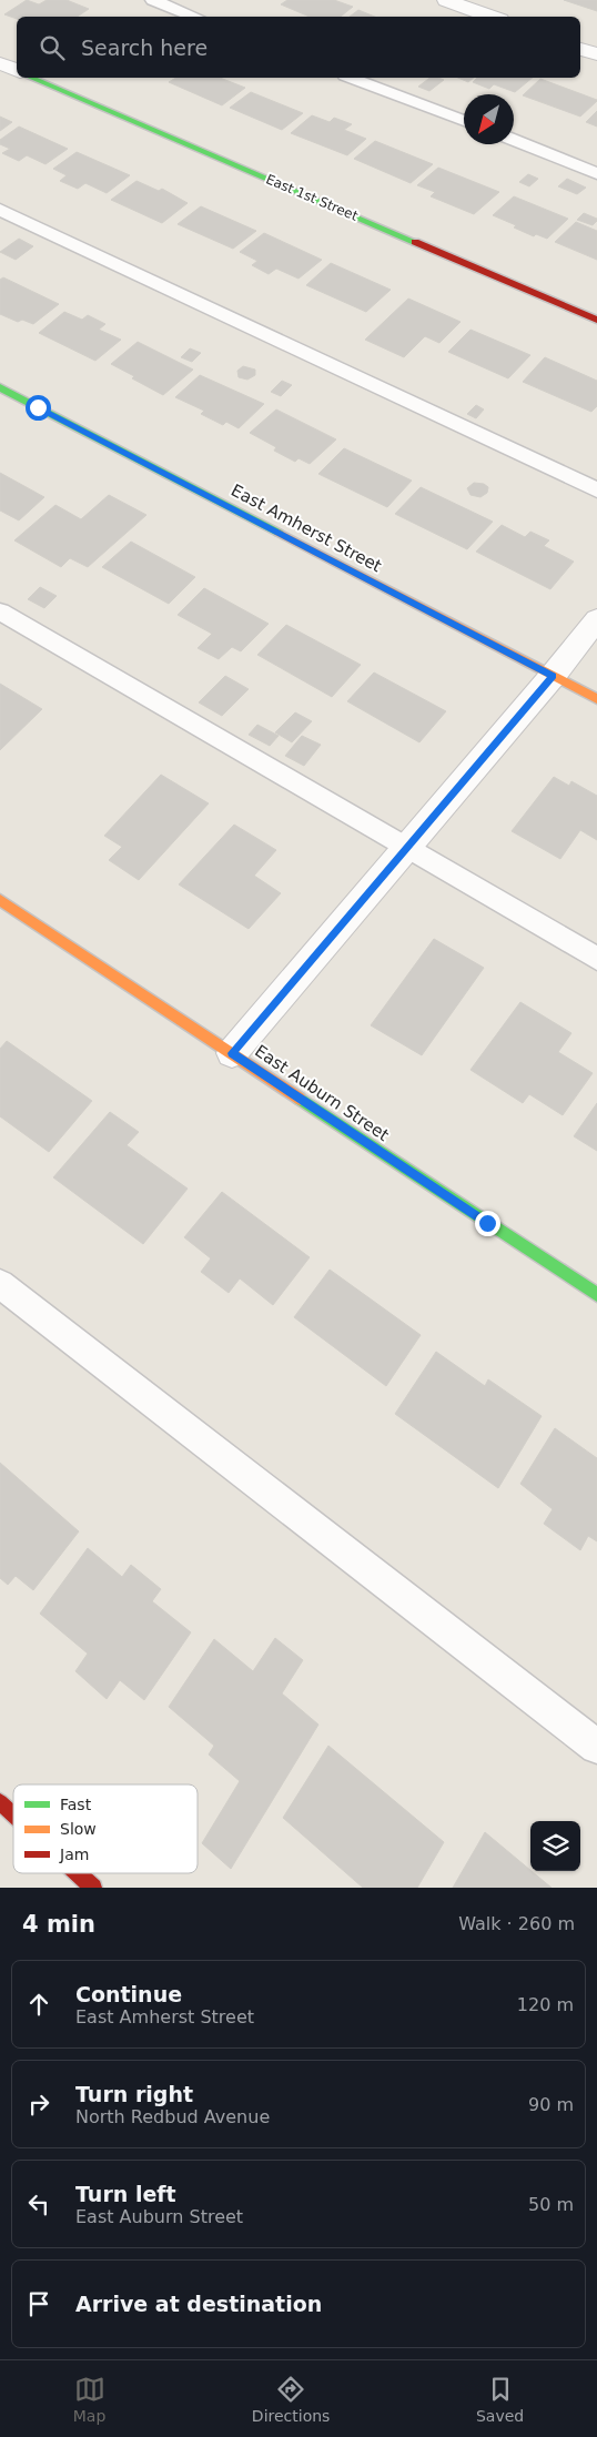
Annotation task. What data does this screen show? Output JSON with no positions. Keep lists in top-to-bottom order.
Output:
{
  "streets": {
    "street": ["East 1st Street", "East Amherst Street", "East Auburn Street"]
  },
  "legend": ["Fast", "Slow", "Jam"],
  "north": "bottom left",
  "page": {
    "search": "Search here",
    "heading": ["4 min", "Walk · 260 m"],
    "list": [
      ["Continue", "East Amherst Street", "120 m"],
      ["Turn right", "North Redbud Avenue", "90 m"],
      ["Turn left", "East Auburn Street", "50 m"],
      "Arrive at destination"
    ],
    "nav": ["Map", "Directions", "Saved"]
  }
}
